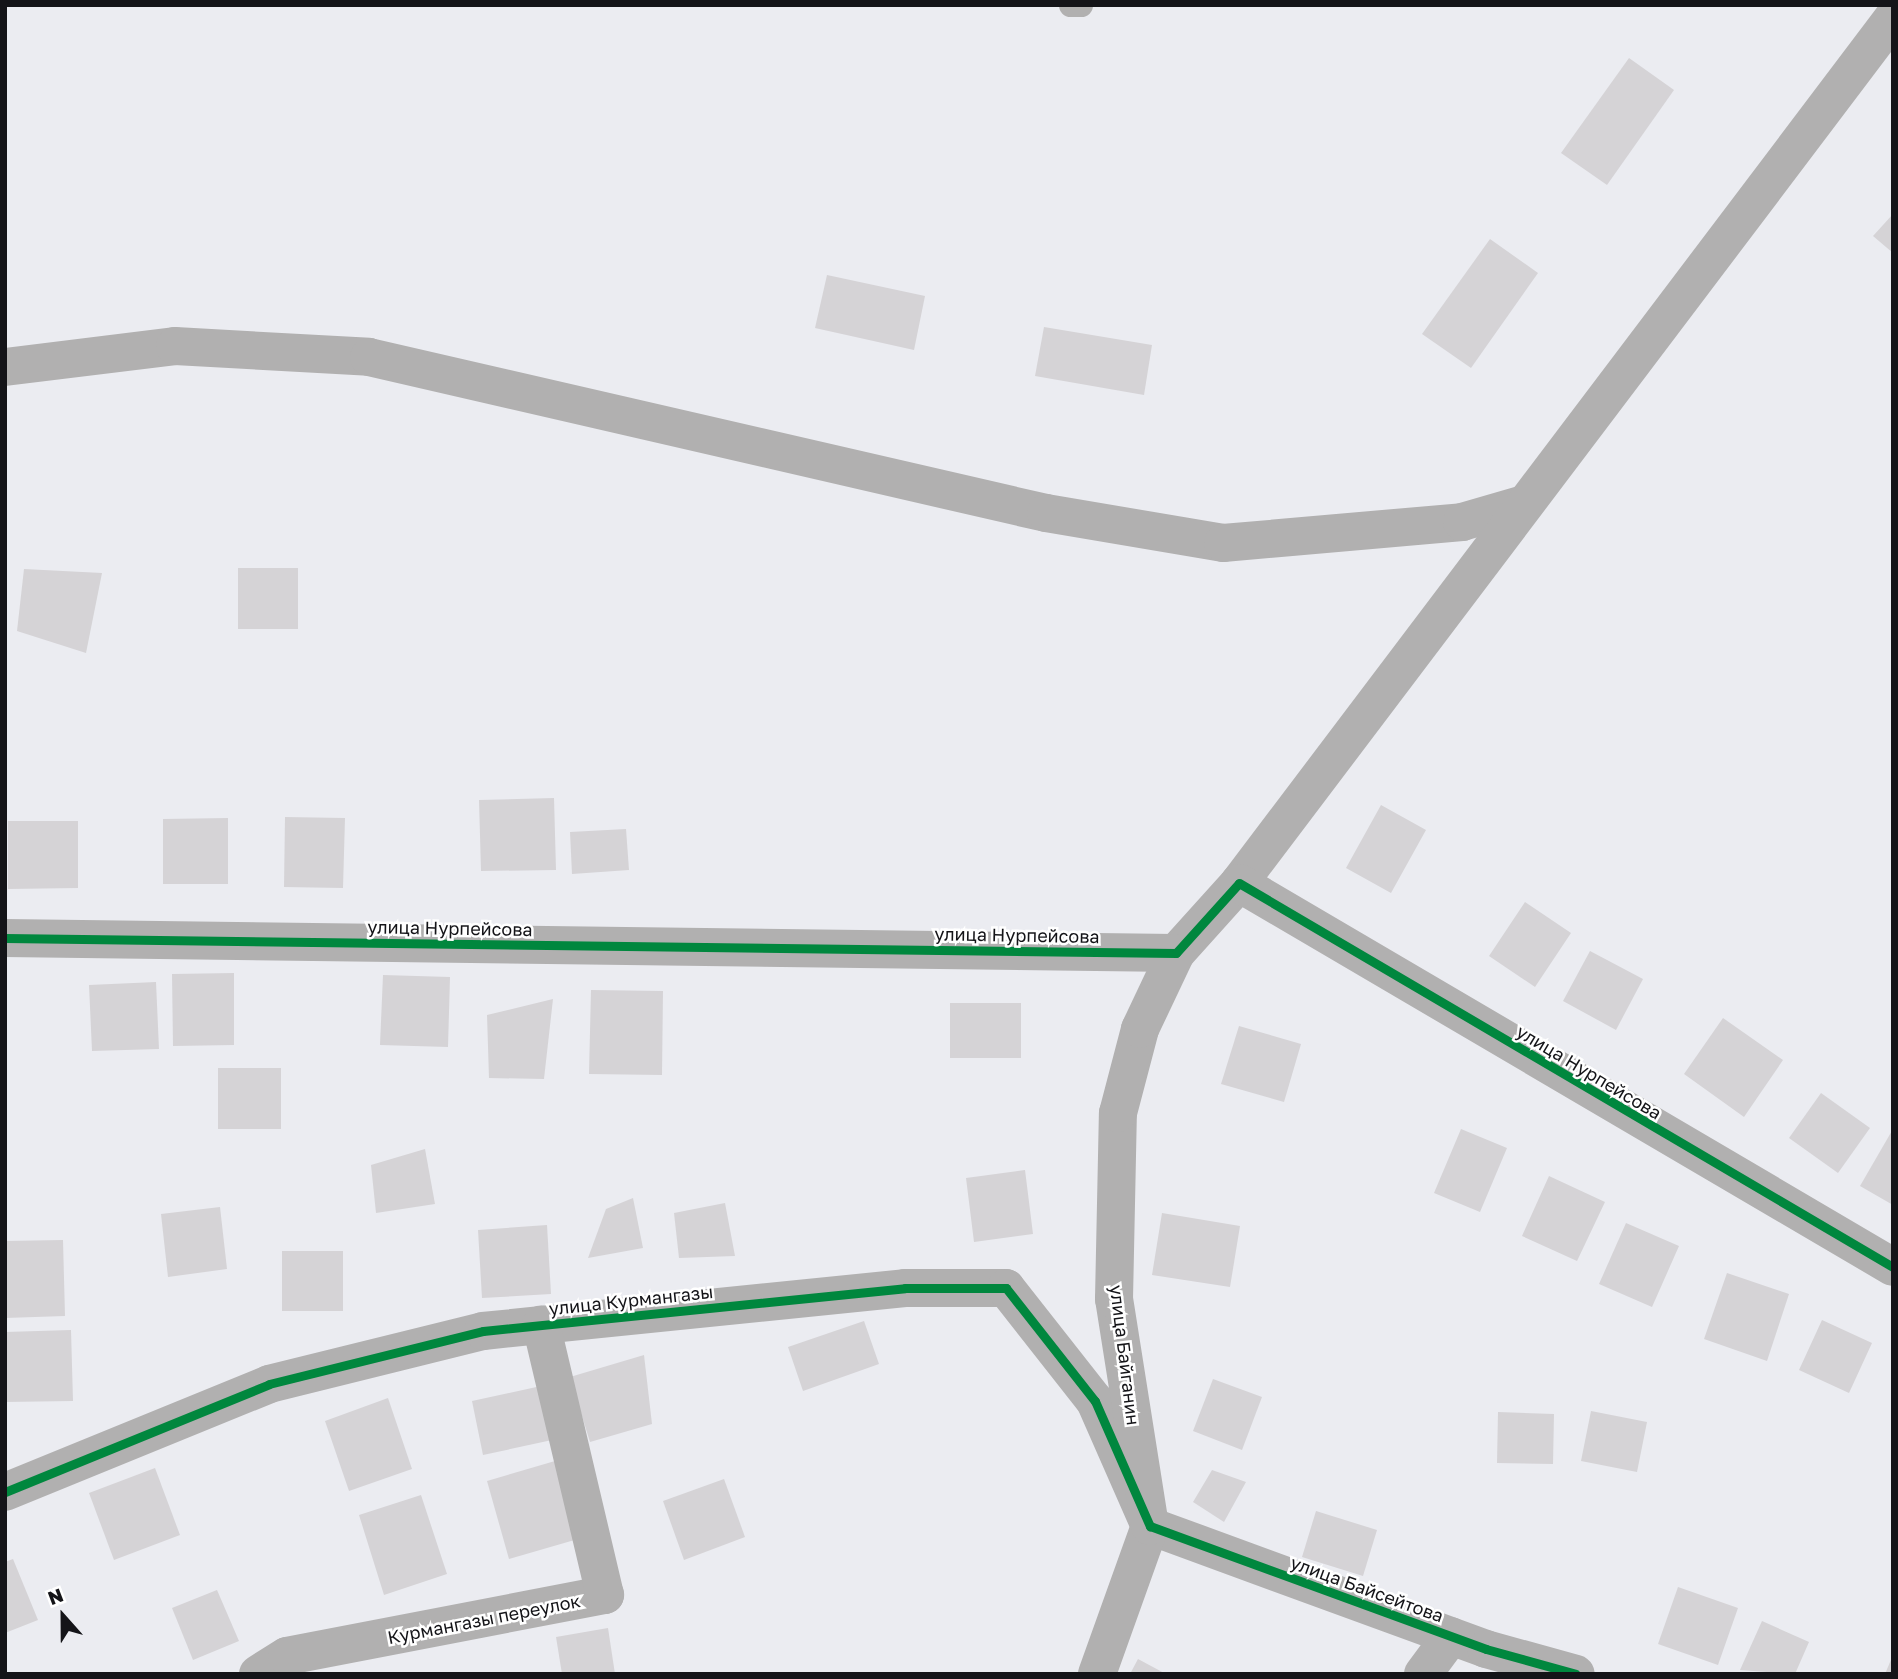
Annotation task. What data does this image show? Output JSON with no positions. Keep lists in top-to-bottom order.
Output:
{
  "streets": {
    "street": [
      "улица Нурпейсова",
      "улица Курмангазы",
      "улица Байганин",
      "улица Байсейтова",
      "Курмангазы переулок"
    ]
  },
  "crossings": [
    ["улица Нурпейсова", "улица Байганин"],
    ["улица Курмангазы", "улица Байганин"],
    ["улица Курмангазы", "улица Байсейтова"],
    ["улица Курмангазы", "Курмангазы переулок"],
    ["улица Байганин", "улица Байсейтова"]
  ],
  "north": "top"
}
